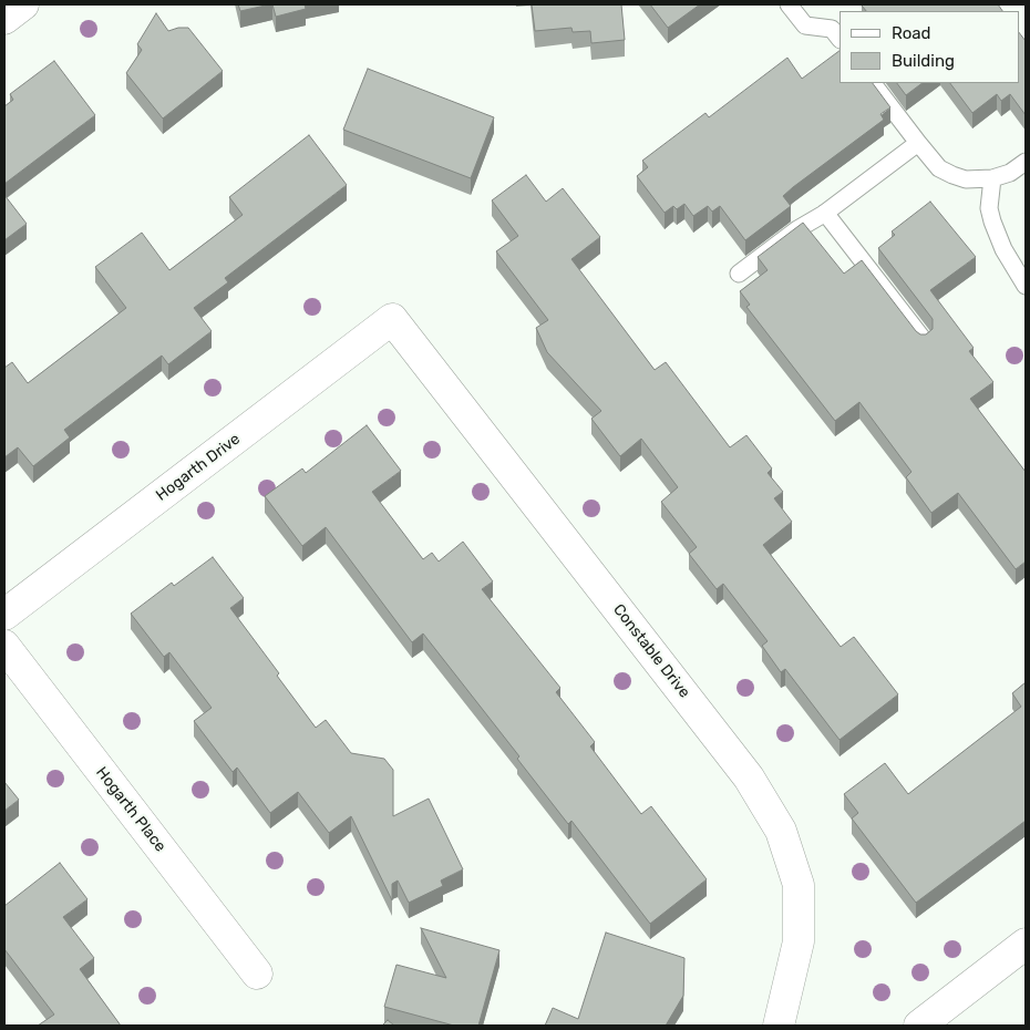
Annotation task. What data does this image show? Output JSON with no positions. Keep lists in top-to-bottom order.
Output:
{
  "streets": {
    "street": ["Hogarth Drive", "Constable Drive", "Hogarth Place"]
  },
  "crossings": [
    ["Hogarth Drive", "Constable Drive"]
  ],
  "legend": ["Road", "Building"]
}
